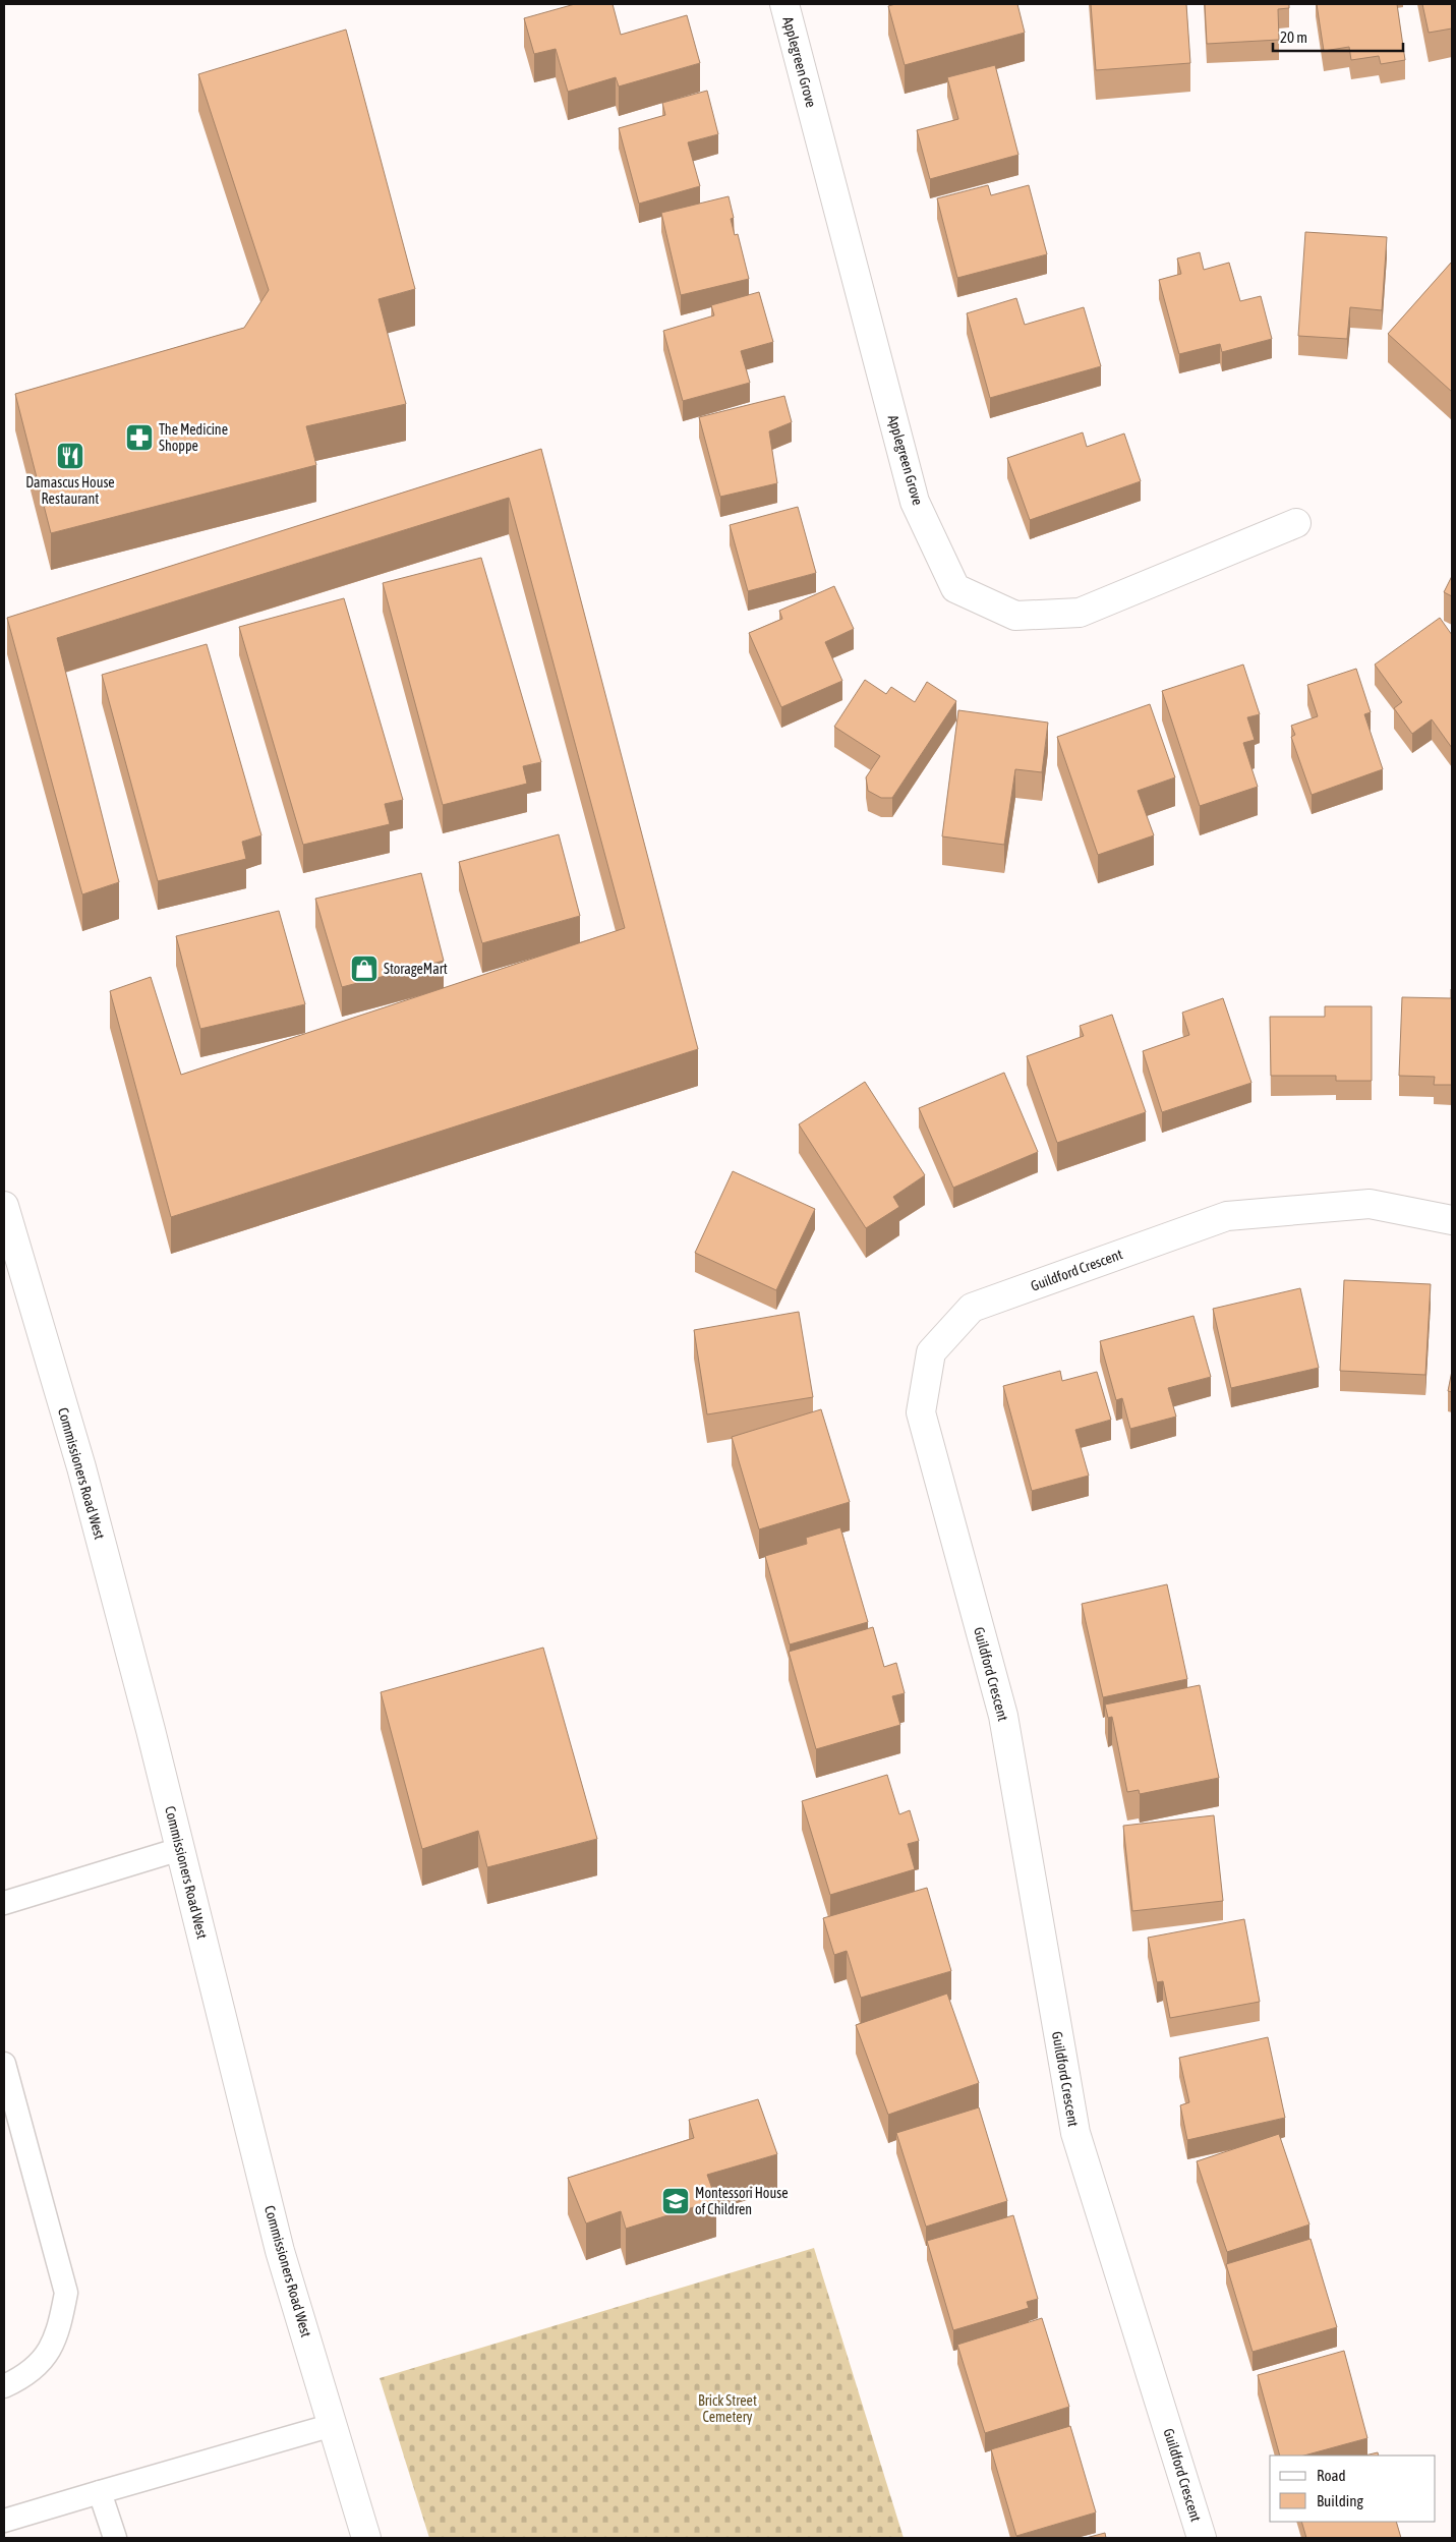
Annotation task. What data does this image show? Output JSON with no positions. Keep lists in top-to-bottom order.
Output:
{
  "streets": {
    "street": ["Applegreen Grove", "Guildford Crescent", "Commissioners Road West"]
  },
  "parks": ["Brick Street Cemetery"],
  "places": {
    "pharmacy": ["The Medicine Shoppe"],
    "restaurant": ["Damascus House Restaurant"],
    "shop": ["StorageMart"],
    "school or university": ["Montessori House of Children"]
  },
  "legend": ["Road", "Building"],
  "scale_bar": "20 m"
}
